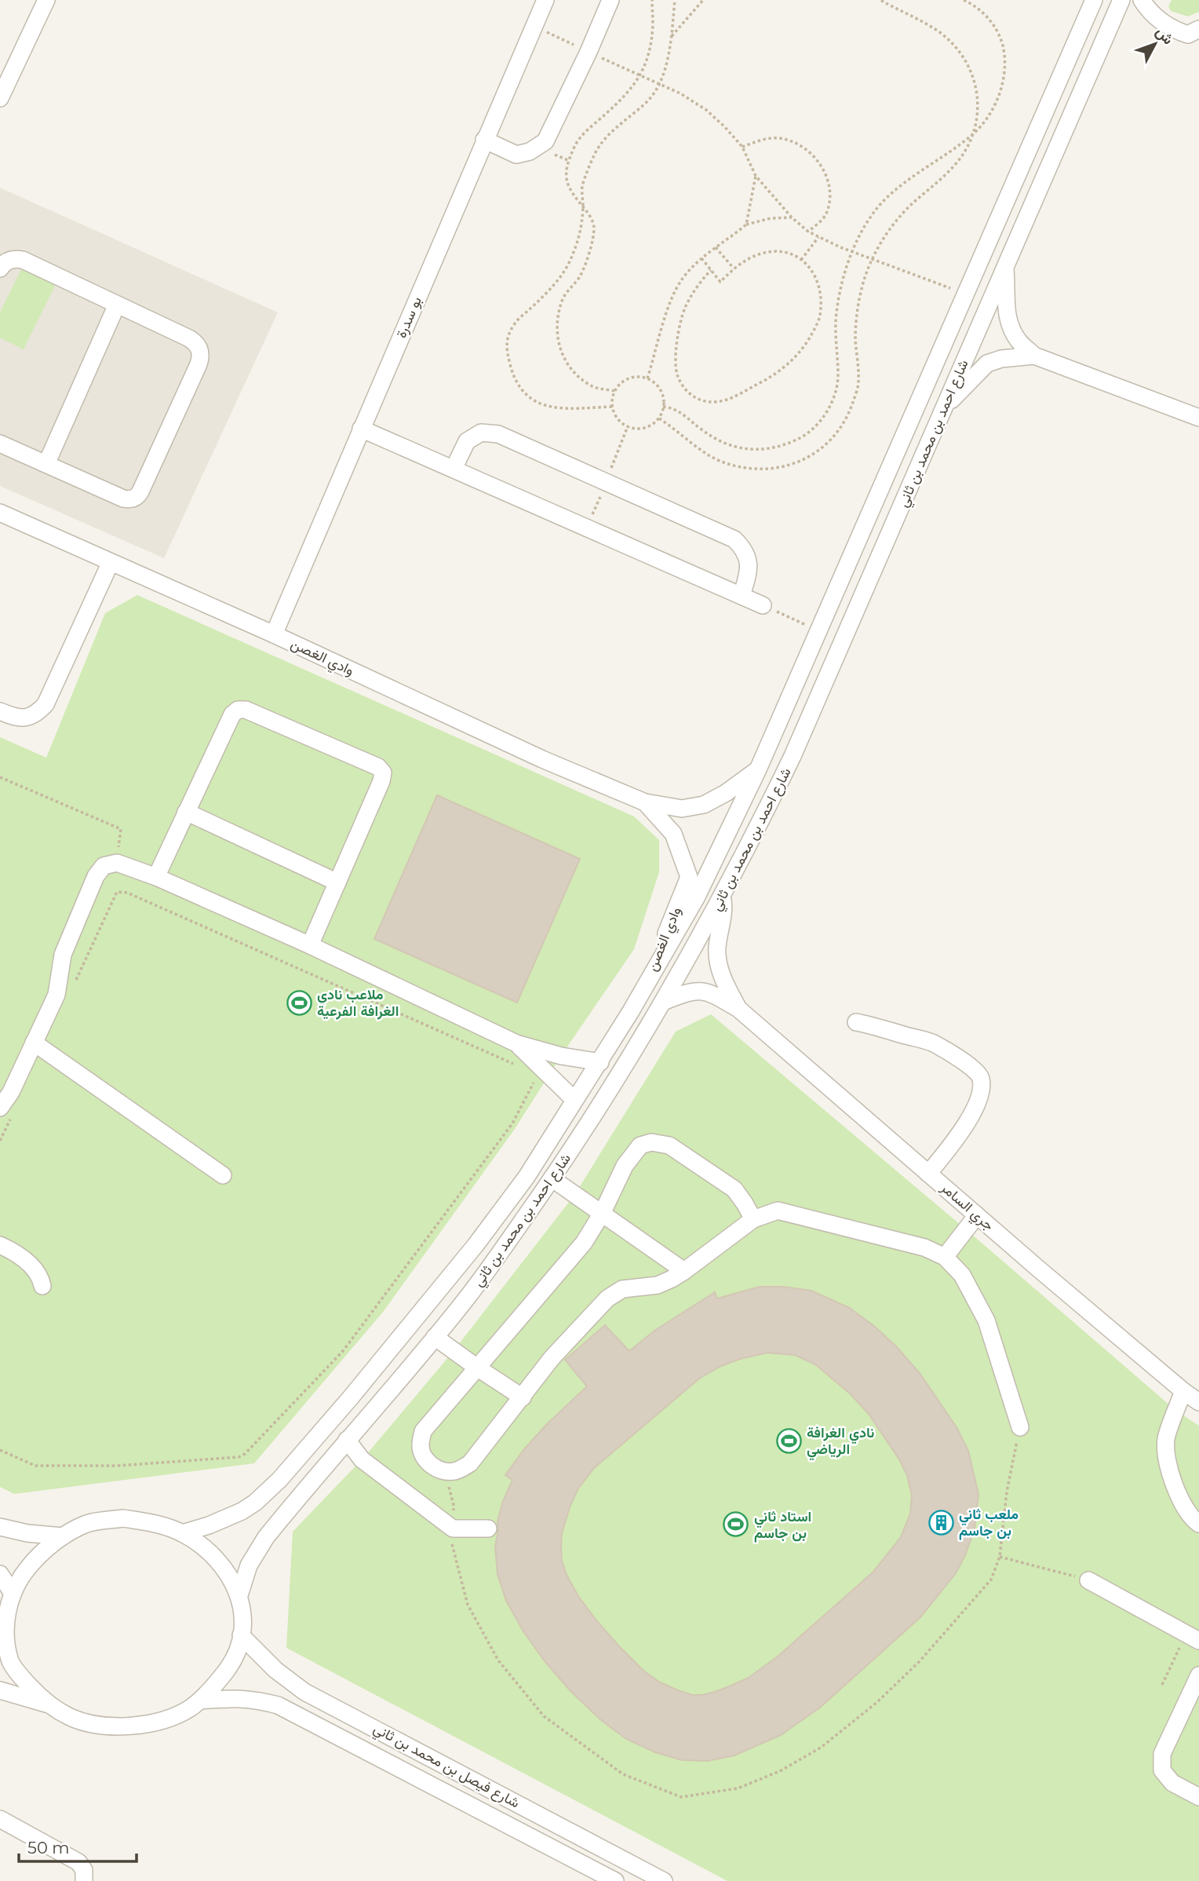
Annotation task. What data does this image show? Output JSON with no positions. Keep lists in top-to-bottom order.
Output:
{
  "streets": {
    "street": [
      "بو سدرة",
      "شارع احمد بن محمد بن ثاني",
      "وادي الغصن",
      "جري السامر",
      "شارع فيصل بن محمد بن ثاني"
    ]
  },
  "crossings": [
    ["بو سدرة", "وادي الغصن"],
    ["شارع احمد بن محمد بن ثاني", "وادي الغصن"],
    ["شارع احمد بن محمد بن ثاني", "جري السامر"]
  ],
  "places": {
    "sports": ["ملاعب نادي الغرافة الفرعية", "نادي الغرافة الرياضي", "استاد ثاني بن جاسم"],
    "building": ["ملعب ثاني بن جاسم"]
  },
  "scale_bar": "50 m",
  "north": "top right"
}
